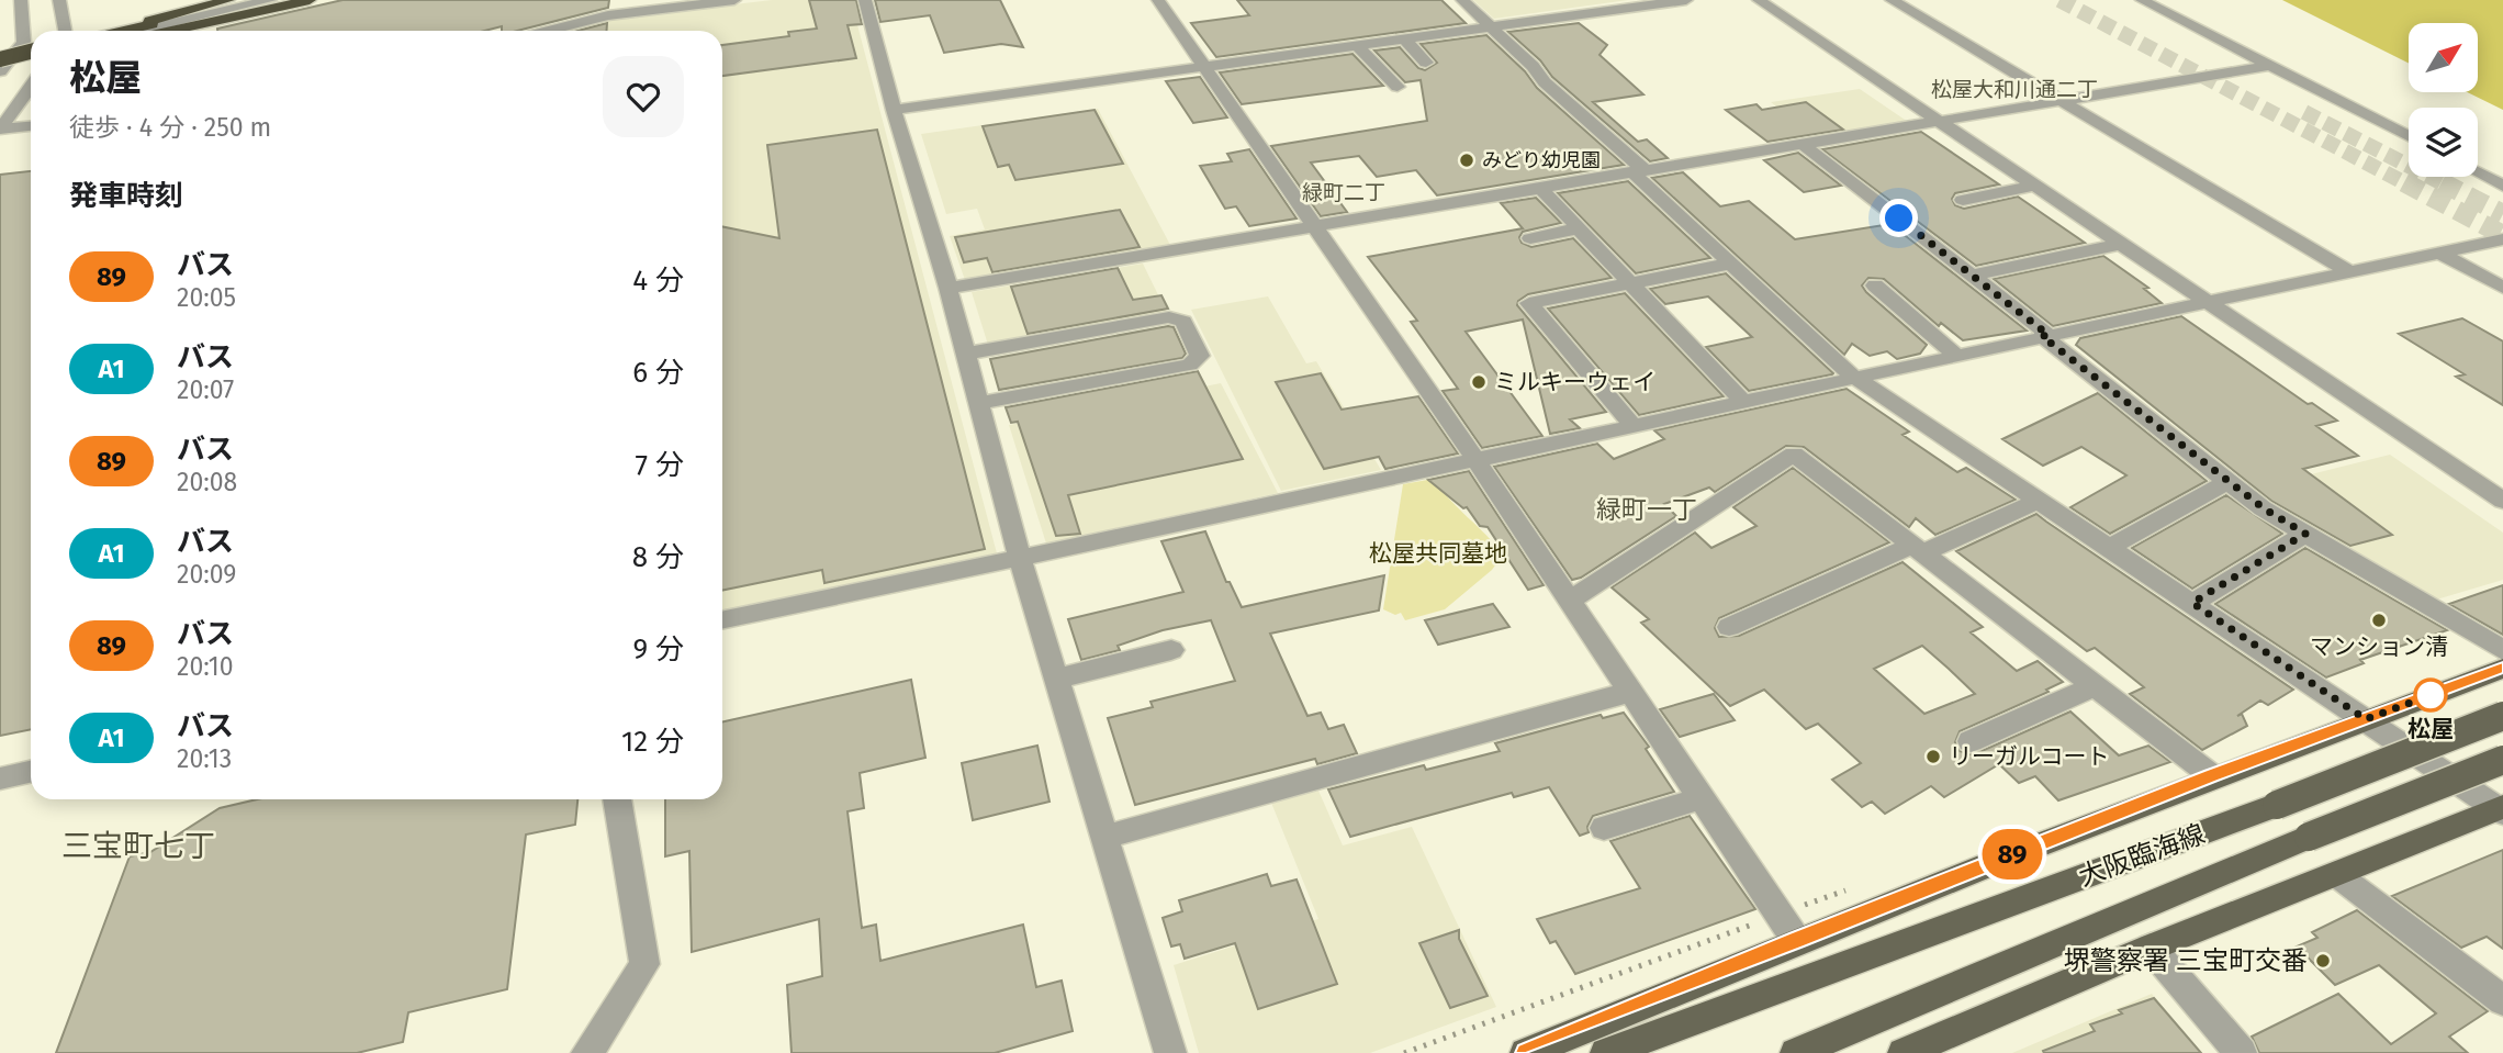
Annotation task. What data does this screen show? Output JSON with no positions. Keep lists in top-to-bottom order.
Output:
{
  "streets": {
    "main road": ["大阪臨海線"]
  },
  "districts": [
    "松屋大和川通二丁",
    "緑町二丁",
    "緑町一丁",
    "三宝町七丁"
  ],
  "parks": ["松屋共同墓地"],
  "places": [
    "みどり幼児園",
    "ミルキーウェイ",
    "マンション清",
    "松屋",
    "リーガルコート",
    "堺警察署 三宝町交番"
  ],
  "lines": ["bus line 89"],
  "north": "top right",
  "page": {
    "on_map": "89",
    "heading": [
      ["松屋", "徒歩 · 4 分 · 250 m"],
      "発車時刻"
    ],
    "list": [
      {
        "mark": "89",
        "name": "バス",
        "note": "20:05",
        "value": "4 分"
      },
      {
        "mark": "A1",
        "name": "バス",
        "note": "20:07",
        "value": "6 分"
      },
      {
        "mark": "89",
        "name": "バス",
        "note": "20:08",
        "value": "7 分"
      },
      {
        "mark": "A1",
        "name": "バス",
        "note": "20:09",
        "value": "8 分"
      },
      {
        "mark": "89",
        "name": "バス",
        "note": "20:10",
        "value": "9 分"
      },
      {
        "mark": "A1",
        "name": "バス",
        "note": "20:13",
        "value": "12 分"
      }
    ]
  }
}
